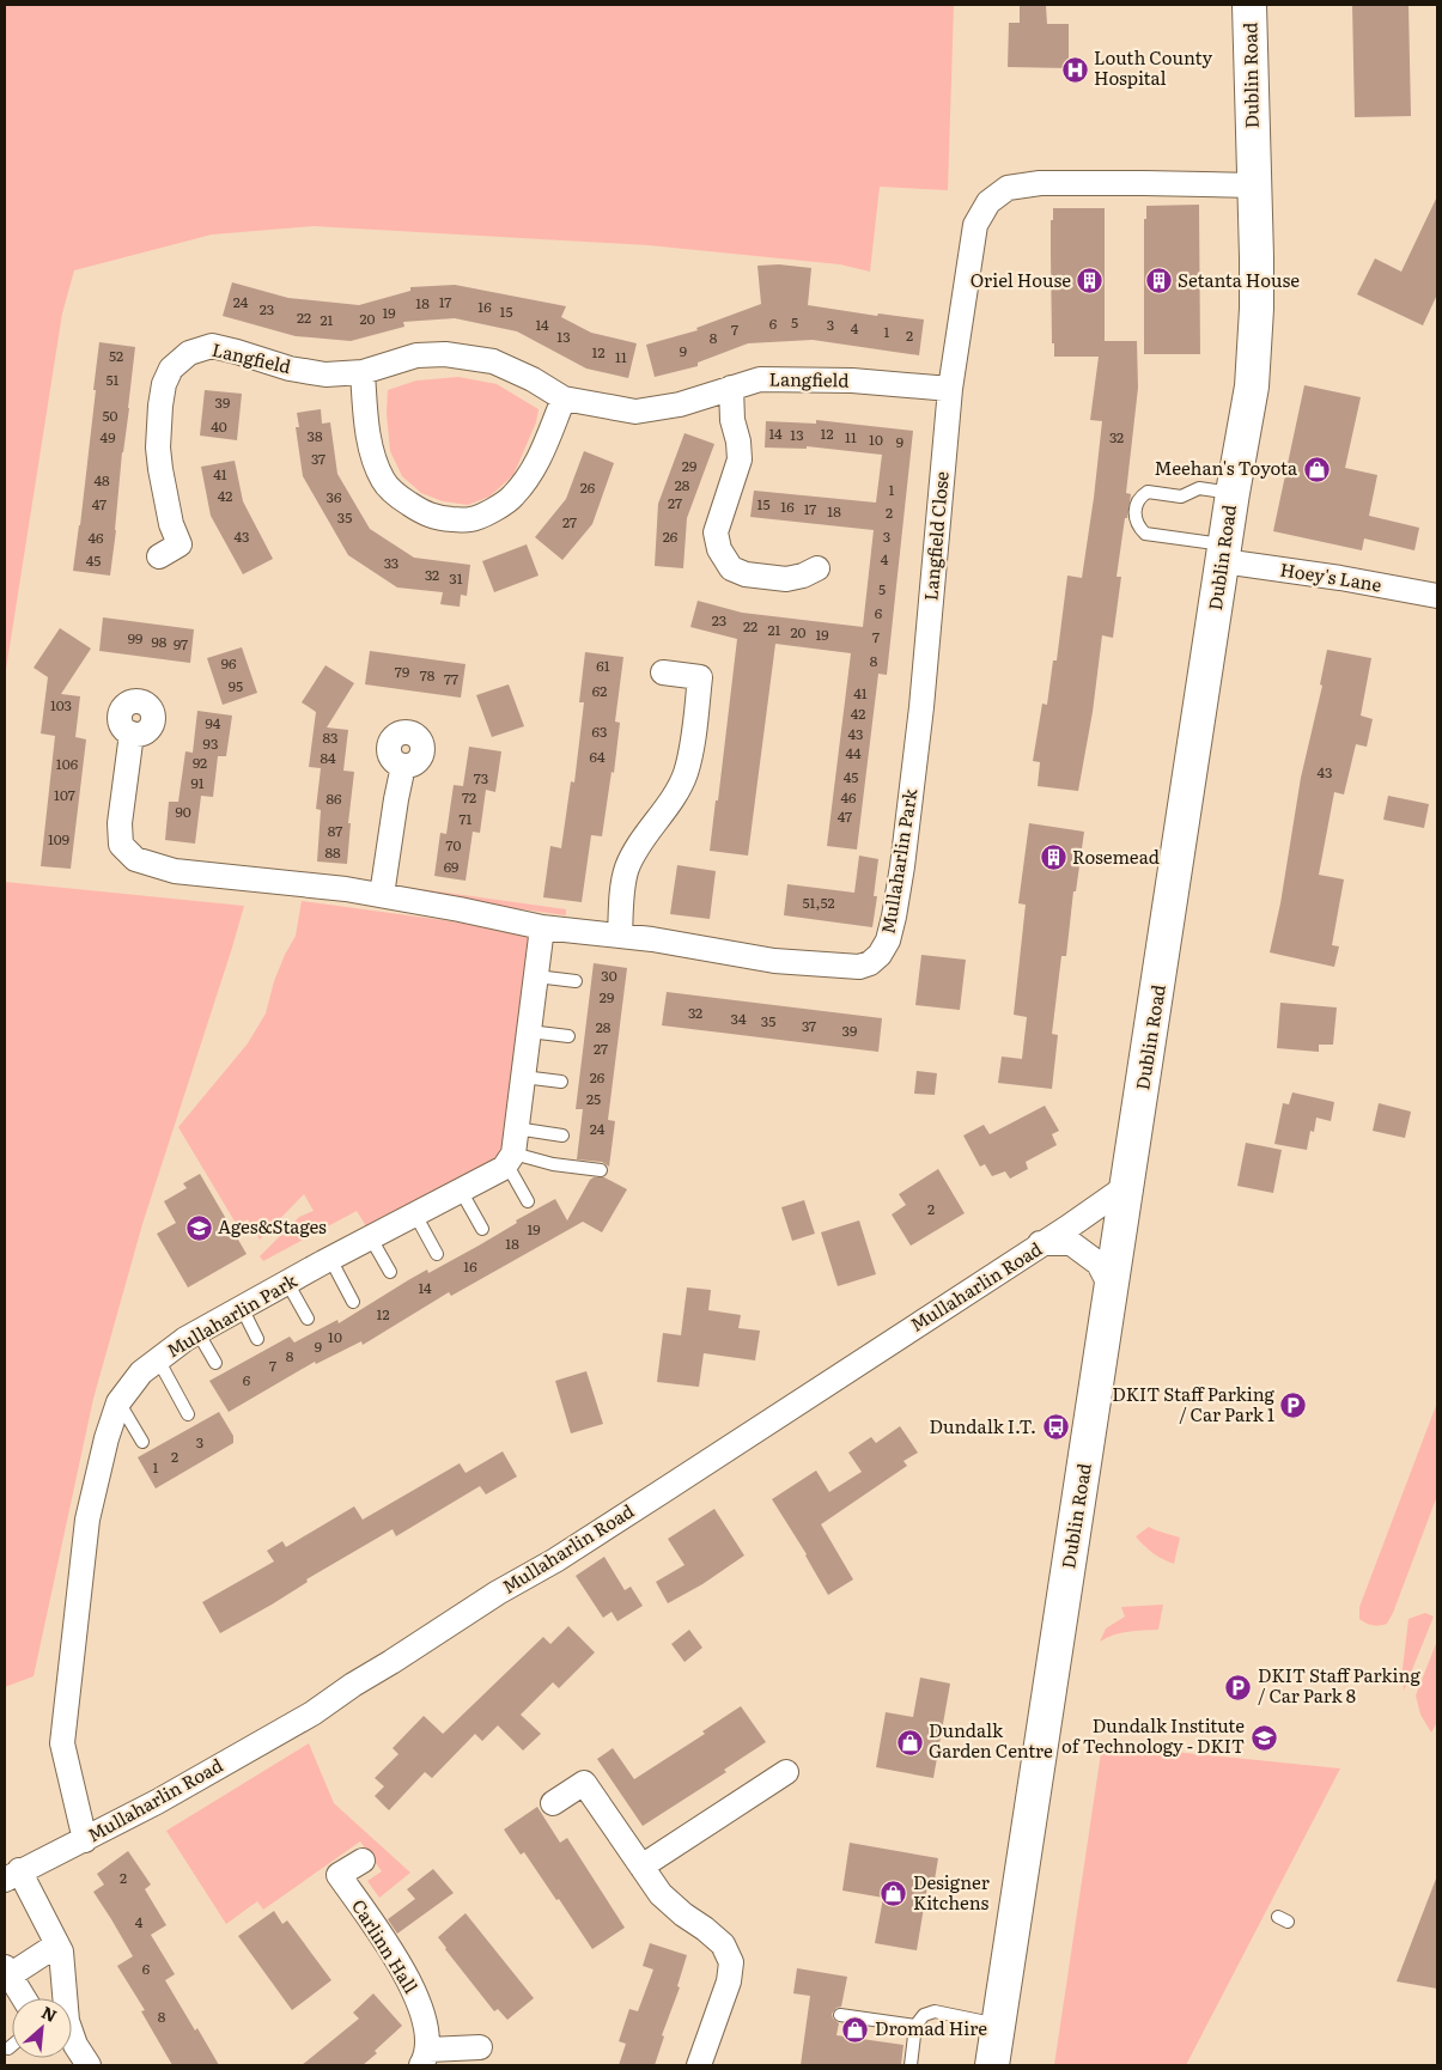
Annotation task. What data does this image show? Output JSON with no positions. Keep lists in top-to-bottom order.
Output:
{
  "streets": {
    "main road": ["Dublin Road"],
    "street": [
      "Langfield",
      "Langfield Close",
      "Hoey's Lane",
      "Mullaharlin Park",
      "Mullaharlin Road",
      "Carlinn Hall"
    ]
  },
  "crossings": [
    ["Dublin Road", "Langfield Close"],
    ["Dublin Road", "Hoey's Lane"],
    ["Dublin Road", "Mullaharlin Road"],
    ["Langfield", "Langfield Close"],
    ["Langfield Close", "Mullaharlin Park"],
    ["Mullaharlin Park", "Mullaharlin Road"]
  ],
  "places": {
    "hospital": ["Louth County Hospital"],
    "building": ["Oriel House", "Setanta House", "Rosemead"],
    "shop": [
      "Meehan's Toyota",
      "Dundalk Garden Centre",
      "Designer Kitchens",
      "Dromad Hire"
    ],
    "school or university": ["Ages&Stages", "Dundalk Institute of Technology - DKIT"],
    "parking": ["DKIT Staff Parking / Car Park 1", "DKIT Staff Parking / Car Park 8"],
    "bus stop": ["Dundalk I.T."]
  },
  "house_numbers": [
    "24",
    "17",
    "18",
    "16",
    "23",
    "15",
    "19",
    "22",
    "20",
    "21",
    "5",
    "6",
    "14",
    "3",
    "4",
    "7",
    "1",
    "2",
    "13",
    "8",
    "9",
    "12",
    "52",
    "11",
    "51",
    "39",
    "50",
    "40",
    "14",
    "12",
    "13",
    "38",
    "49",
    "11",
    "32",
    "10",
    "9",
    "37",
    "29",
    "41",
    "48",
    "28",
    "26",
    "1",
    "42",
    "36",
    "27",
    "47",
    "15",
    "16",
    "17",
    "18",
    "2",
    "35",
    "27",
    "43",
    "26",
    "3",
    "46",
    "4",
    "45",
    "33",
    "32",
    "31",
    "5",
    "6",
    "23",
    "22",
    "21",
    "20",
    "19",
    "7",
    "99",
    "98",
    "97",
    "8",
    "96",
    "61",
    "79",
    "78",
    "77",
    "95",
    "62",
    "41",
    "103",
    "42",
    "94",
    "63",
    "43",
    "83",
    "93",
    "44",
    "64",
    "84",
    "92",
    "106",
    "43",
    "45",
    "73",
    "91",
    "107",
    "72",
    "46",
    "86",
    "90",
    "47",
    "71",
    "87",
    "109",
    "70",
    "88",
    "69",
    "51,52",
    "30",
    "29",
    "32",
    "34",
    "35",
    "37",
    "28",
    "39",
    "27",
    "26",
    "25",
    "24",
    "2",
    "19",
    "18",
    "16",
    "14",
    "12",
    "10",
    "9",
    "8",
    "7",
    "6",
    "3",
    "2",
    "1",
    "2",
    "4",
    "6",
    "8"
  ],
  "north": "top right"
}
